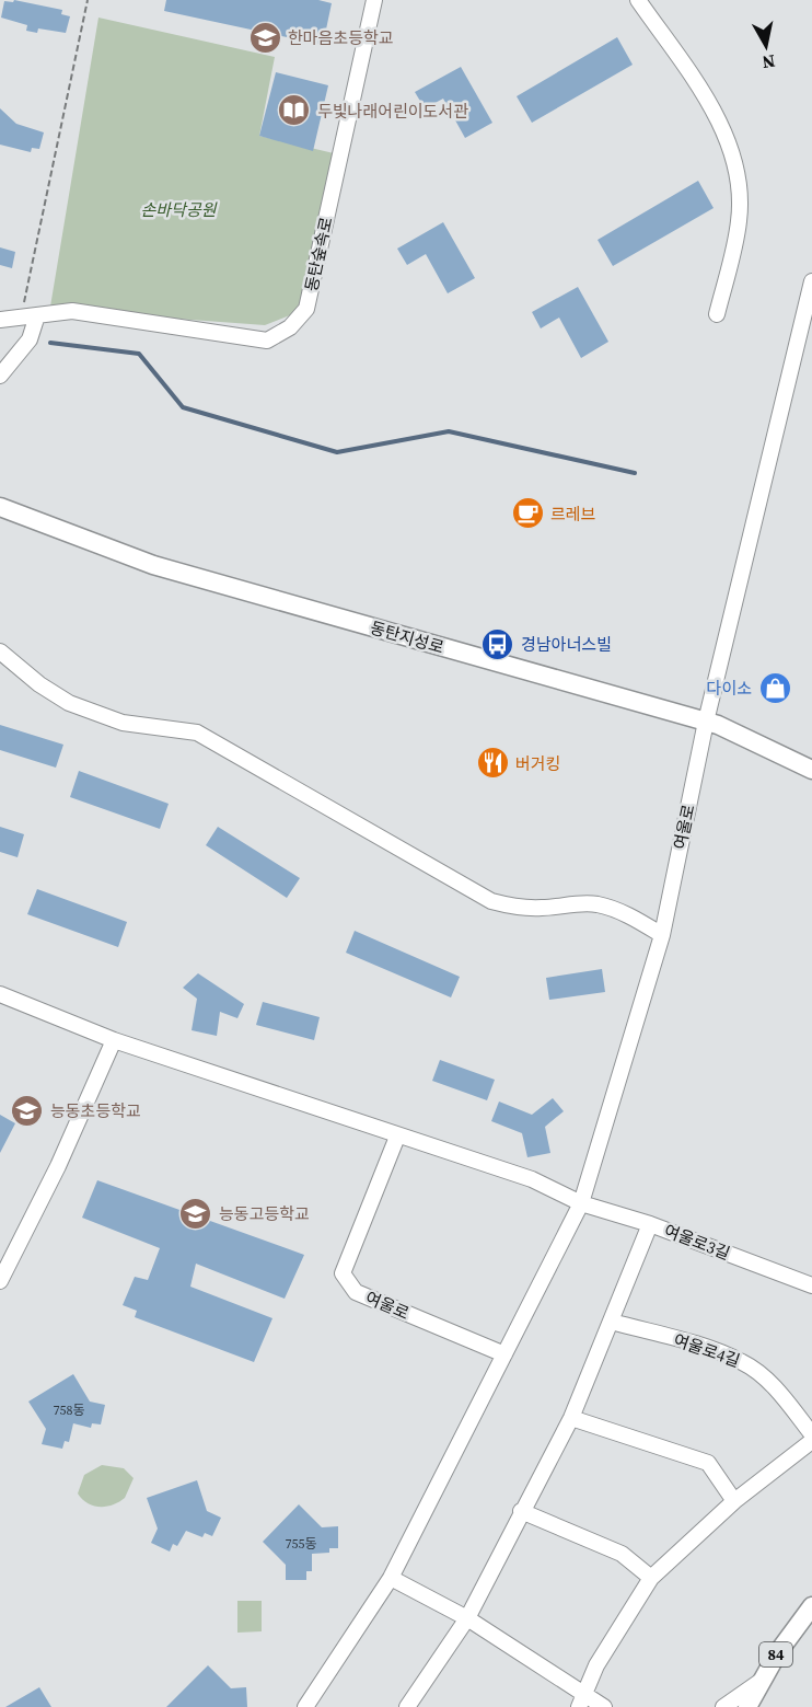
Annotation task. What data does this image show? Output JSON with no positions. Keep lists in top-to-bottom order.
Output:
{
  "streets": {
    "main road": ["동탄지성로", "84"],
    "street": [
      "동탄숲속로",
      "여울로",
      "여울로3길",
      "여울로4길"
    ]
  },
  "crossings": [
    ["동탄지성로", "여울로"],
    ["여울로", "여울로3길"]
  ],
  "parks": ["손바닥공원"],
  "places": {
    "school or university": ["한마음초등학교", "능동초등학교", "능동고등학교"],
    "library": ["두빛나래어린이도서관"],
    "cafe": ["르레브"],
    "bus stop": ["경남아너스빌"],
    "shop": ["다이소"],
    "restaurant": ["버거킹"]
  },
  "house_numbers": ["758동", "755동"],
  "north": "bottom"
}
